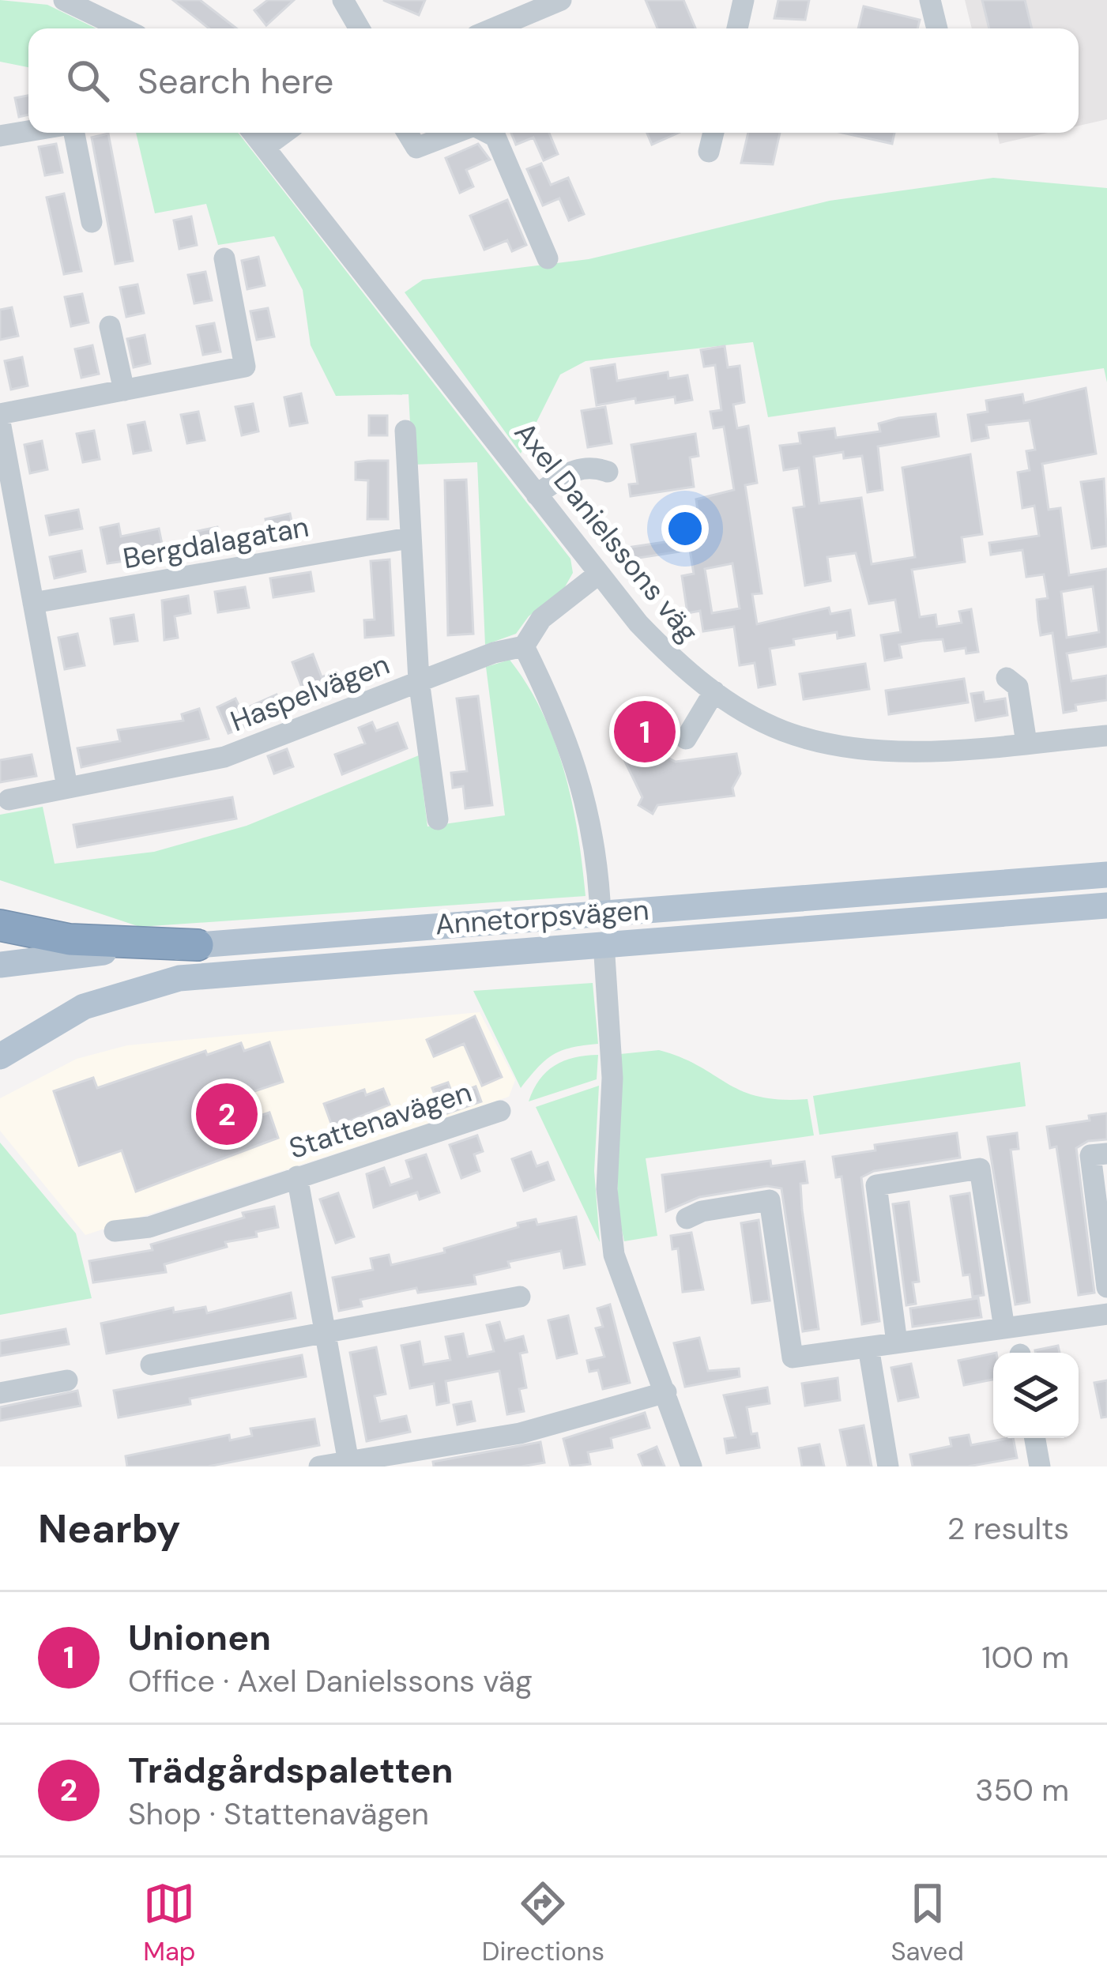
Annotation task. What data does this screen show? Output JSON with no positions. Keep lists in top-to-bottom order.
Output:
{
  "streets": {
    "main road": ["Annetorpsvägen"],
    "street": [
      "Axel Danielssons väg",
      "Bergdalagatan",
      "Haspelvägen",
      "Stattenavägen"
    ]
  },
  "page": {
    "search": "Search here",
    "pins": ["1", "2"],
    "heading": ["Nearby", "2 results"],
    "list": [
      {
        "mark": "1",
        "name": "Unionen",
        "note": "Office · Axel Danielssons väg",
        "value": "100 m"
      },
      {
        "mark": "2",
        "name": "Trädgårdspaletten",
        "note": "Shop · Stattenavägen",
        "value": "350 m"
      }
    ],
    "nav": ["Map", "Directions", "Saved"]
  }
}
